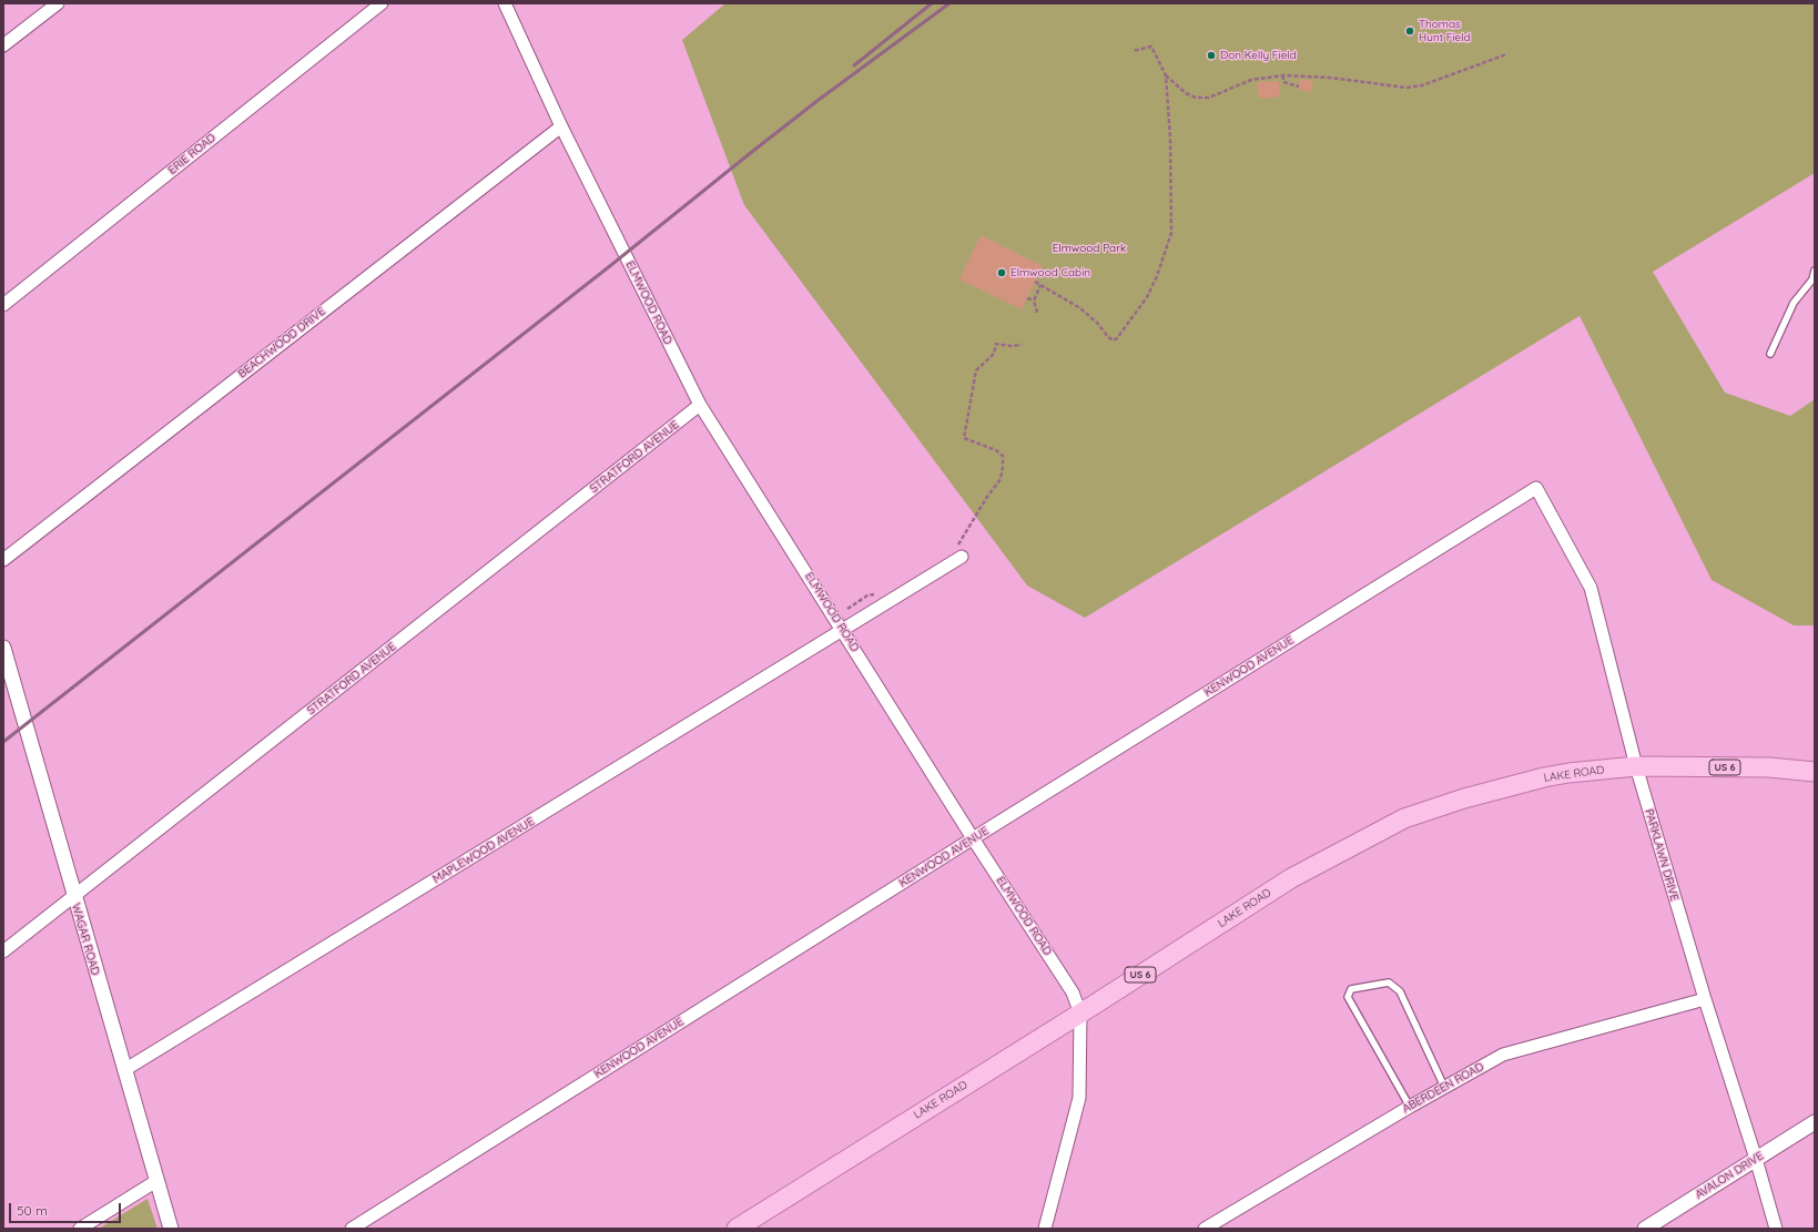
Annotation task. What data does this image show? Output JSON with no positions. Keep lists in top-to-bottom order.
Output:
{
  "streets": {
    "main road": ["US 6", "LAKE ROAD"],
    "street": [
      "ERIE ROAD",
      "ELMWOOD ROAD",
      "BEACHWOOD DRIVE",
      "STRATFORD AVENUE",
      "KENWOOD AVENUE",
      "MAPLEWOOD AVENUE",
      "PARKLAWN DRIVE",
      "WAGAR ROAD",
      "ABERDEEN ROAD",
      "AVALON DRIVE"
    ]
  },
  "crossings": [
    ["ELMWOOD ROAD", "BEACHWOOD DRIVE"],
    ["ELMWOOD ROAD", "STRATFORD AVENUE"],
    ["ELMWOOD ROAD", "KENWOOD AVENUE"],
    ["ELMWOOD ROAD", "LAKE ROAD"],
    ["ELMWOOD ROAD", "MAPLEWOOD AVENUE"],
    ["STRATFORD AVENUE", "WAGAR ROAD"],
    ["KENWOOD AVENUE", "PARKLAWN DRIVE"],
    ["LAKE ROAD", "PARKLAWN DRIVE"],
    ["MAPLEWOOD AVENUE", "WAGAR ROAD"],
    ["PARKLAWN DRIVE", "ABERDEEN ROAD"],
    ["PARKLAWN DRIVE", "AVALON DRIVE"]
  ],
  "parks": ["Elmwood Park"],
  "places": ["Thomas Hunt Field", "Don Kelly Field", "Elmwood Cabin"],
  "scale_bar": "50 m"
}
